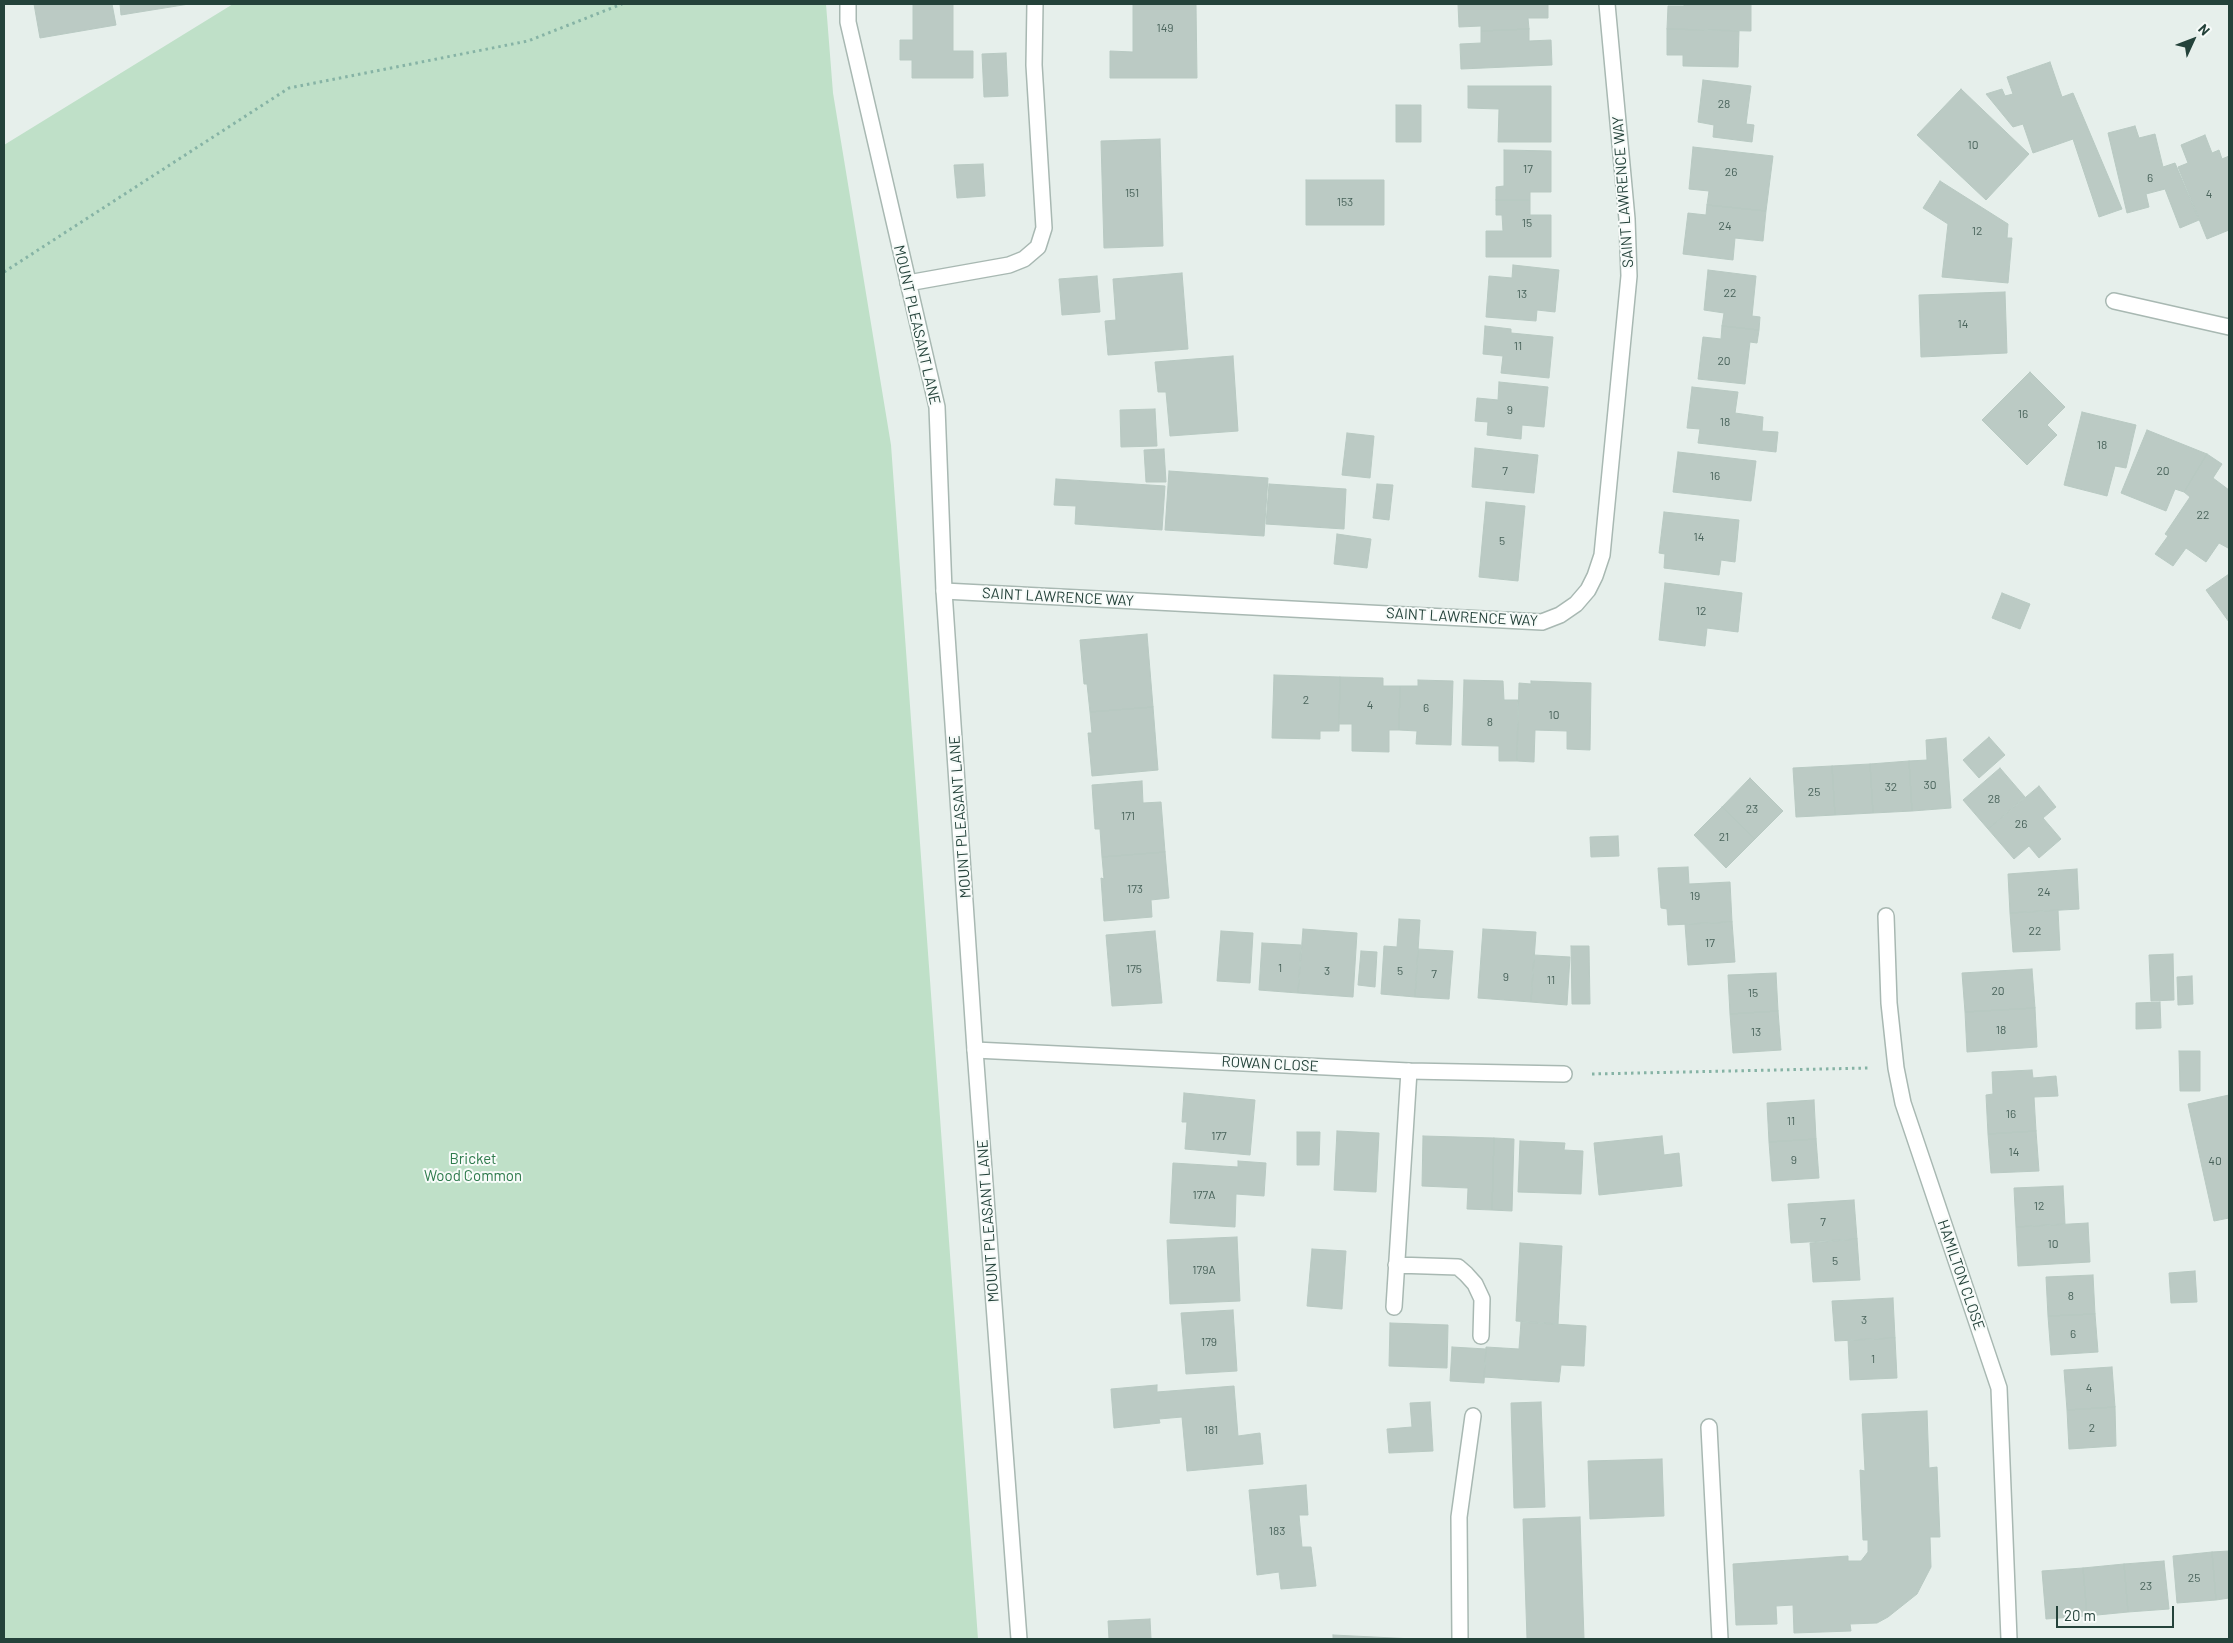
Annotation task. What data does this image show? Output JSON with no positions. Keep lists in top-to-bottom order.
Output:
{
  "streets": {
    "street": [
      "SAINT LAWRENCE WAY",
      "MOUNT PLEASANT LANE",
      "ROWAN CLOSE",
      "HAMILTON CLOSE"
    ]
  },
  "crossings": [
    ["SAINT LAWRENCE WAY", "MOUNT PLEASANT LANE"],
    ["MOUNT PLEASANT LANE", "ROWAN CLOSE"]
  ],
  "parks": ["Bricket Wood Common"],
  "house_numbers": [
    "149",
    "28",
    "10",
    "17",
    "26",
    "6",
    "151",
    "4",
    "153",
    "15",
    "24",
    "12",
    "22",
    "13",
    "14",
    "11",
    "20",
    "9",
    "16",
    "18",
    "18",
    "7",
    "20",
    "16",
    "22",
    "14",
    "5",
    "12",
    "2",
    "4",
    "6",
    "10",
    "8",
    "30",
    "32",
    "25",
    "28",
    "23",
    "171",
    "26",
    "21",
    "173",
    "24",
    "19",
    "22",
    "17",
    "1",
    "175",
    "3",
    "5",
    "7",
    "9",
    "11",
    "20",
    "15",
    "18",
    "13",
    "16",
    "11",
    "177",
    "14",
    "9",
    "40",
    "177A",
    "12",
    "7",
    "10",
    "5",
    "179A",
    "8",
    "3",
    "6",
    "179",
    "1",
    "4",
    "2",
    "181",
    "183",
    "25",
    "23"
  ],
  "scale_bar": "20 m",
  "north": "top right"
}
